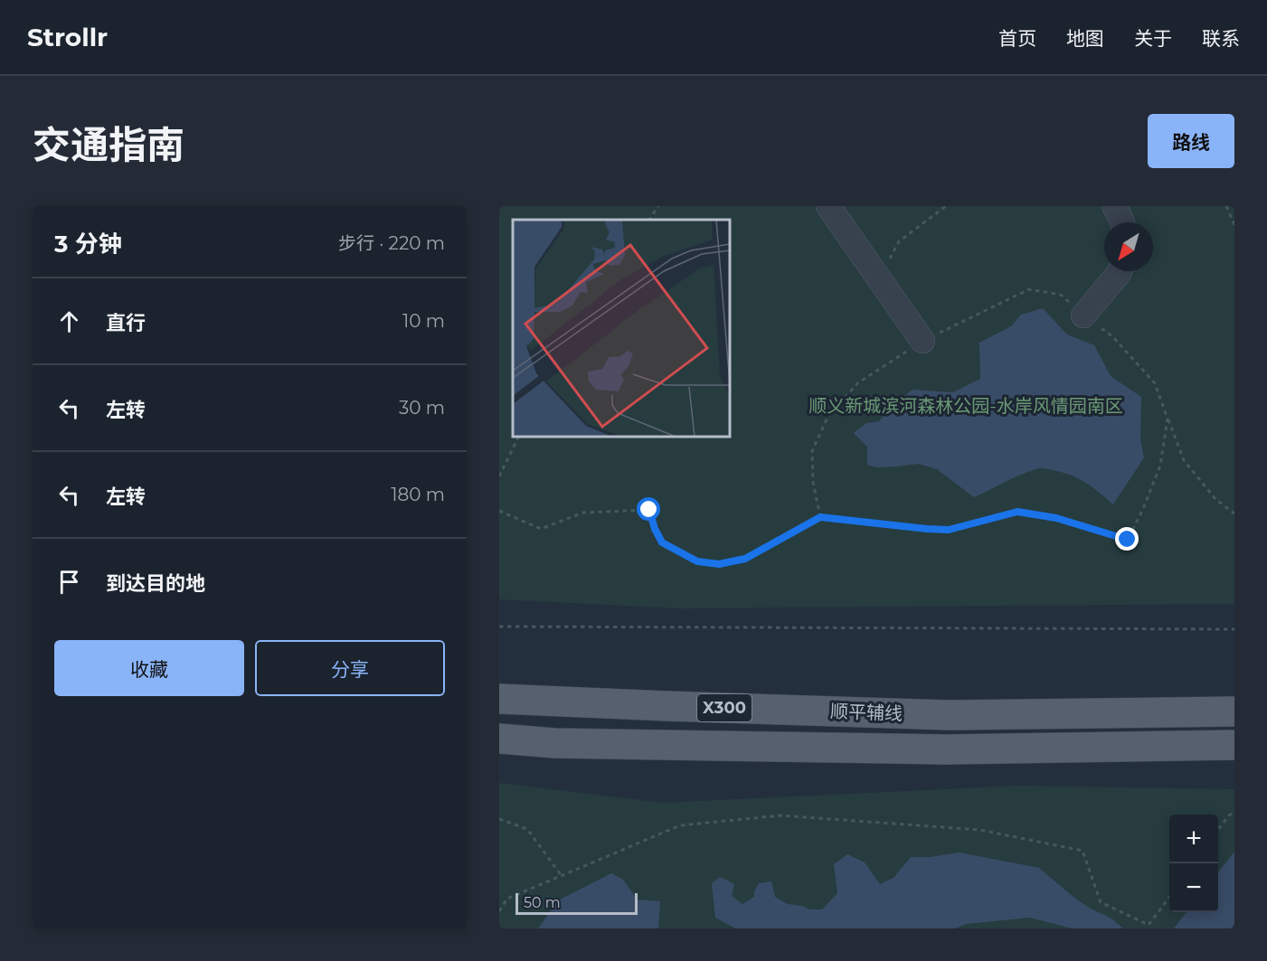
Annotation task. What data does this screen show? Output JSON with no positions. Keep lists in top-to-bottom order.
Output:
{
  "streets": {
    "main road": ["X300", "顺平辅线"]
  },
  "parks": ["顺义新城滨河森林公园-水岸风情园南区"],
  "scale_bar": "50 m",
  "north": "bottom left",
  "page": {
    "header": "Strollr",
    "nav": [
      "首页",
      "地图",
      "关于",
      "联系"
    ],
    "title": "交通指南",
    "buttons": [
      "路线",
      ["收藏", "分享"]
    ],
    "heading": ["3 分钟", "步行 · 220 m"],
    "list": [
      ["直行", "10 m"],
      ["左转", "30 m"],
      ["左转", "180 m"],
      "到达目的地"
    ],
    "map_buttons": ["+", "−"],
    "scale": "50 m"
  }
}
